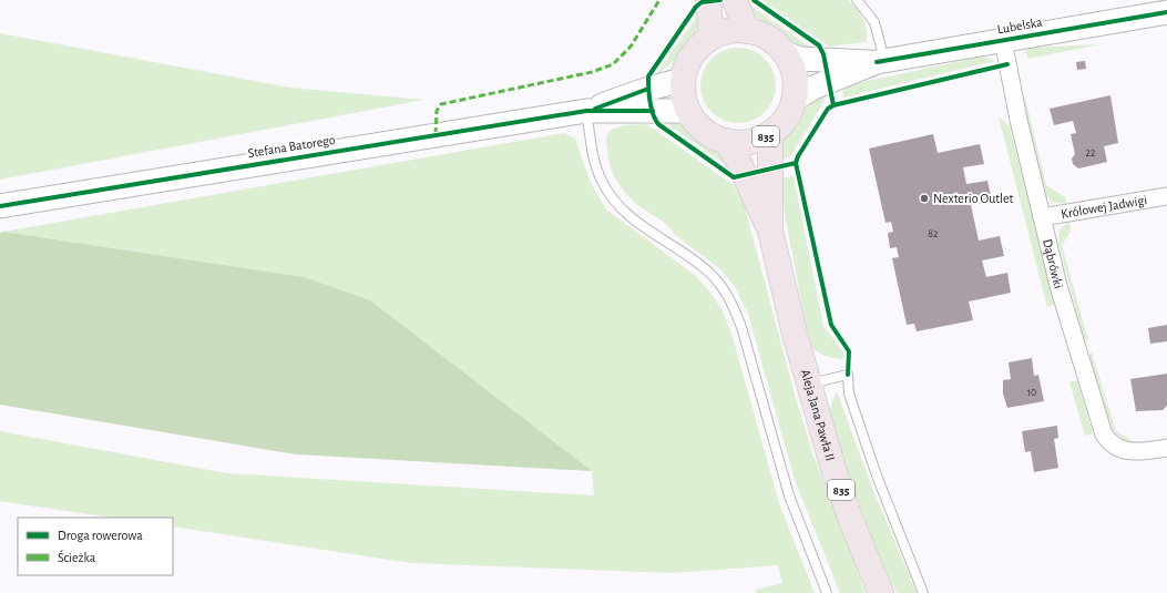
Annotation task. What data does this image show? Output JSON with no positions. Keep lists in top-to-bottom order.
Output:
{
  "streets": {
    "main road": ["835", "Aleja Jana Pawła II"],
    "street": [
      "Lubelska",
      "Stefana Batorego",
      "Królowej Jadwigi",
      "Dąbrówki"
    ]
  },
  "crossings": [
    ["Lubelska", "835"],
    ["Lubelska", "Stefana Batorego"],
    ["Lubelska", "Dąbrówki"],
    ["Lubelska", "Aleja Jana Pawła II"],
    ["835", "Stefana Batorego"],
    ["835", "Aleja Jana Pawła II"],
    ["Stefana Batorego", "Aleja Jana Pawła II"],
    ["Królowej Jadwigi", "Dąbrówki"]
  ],
  "places": ["Nexterio Outlet"],
  "house_numbers": ["22", "82", "10"],
  "legend": ["Droga rowerowa", "Ścieżka"]
}
